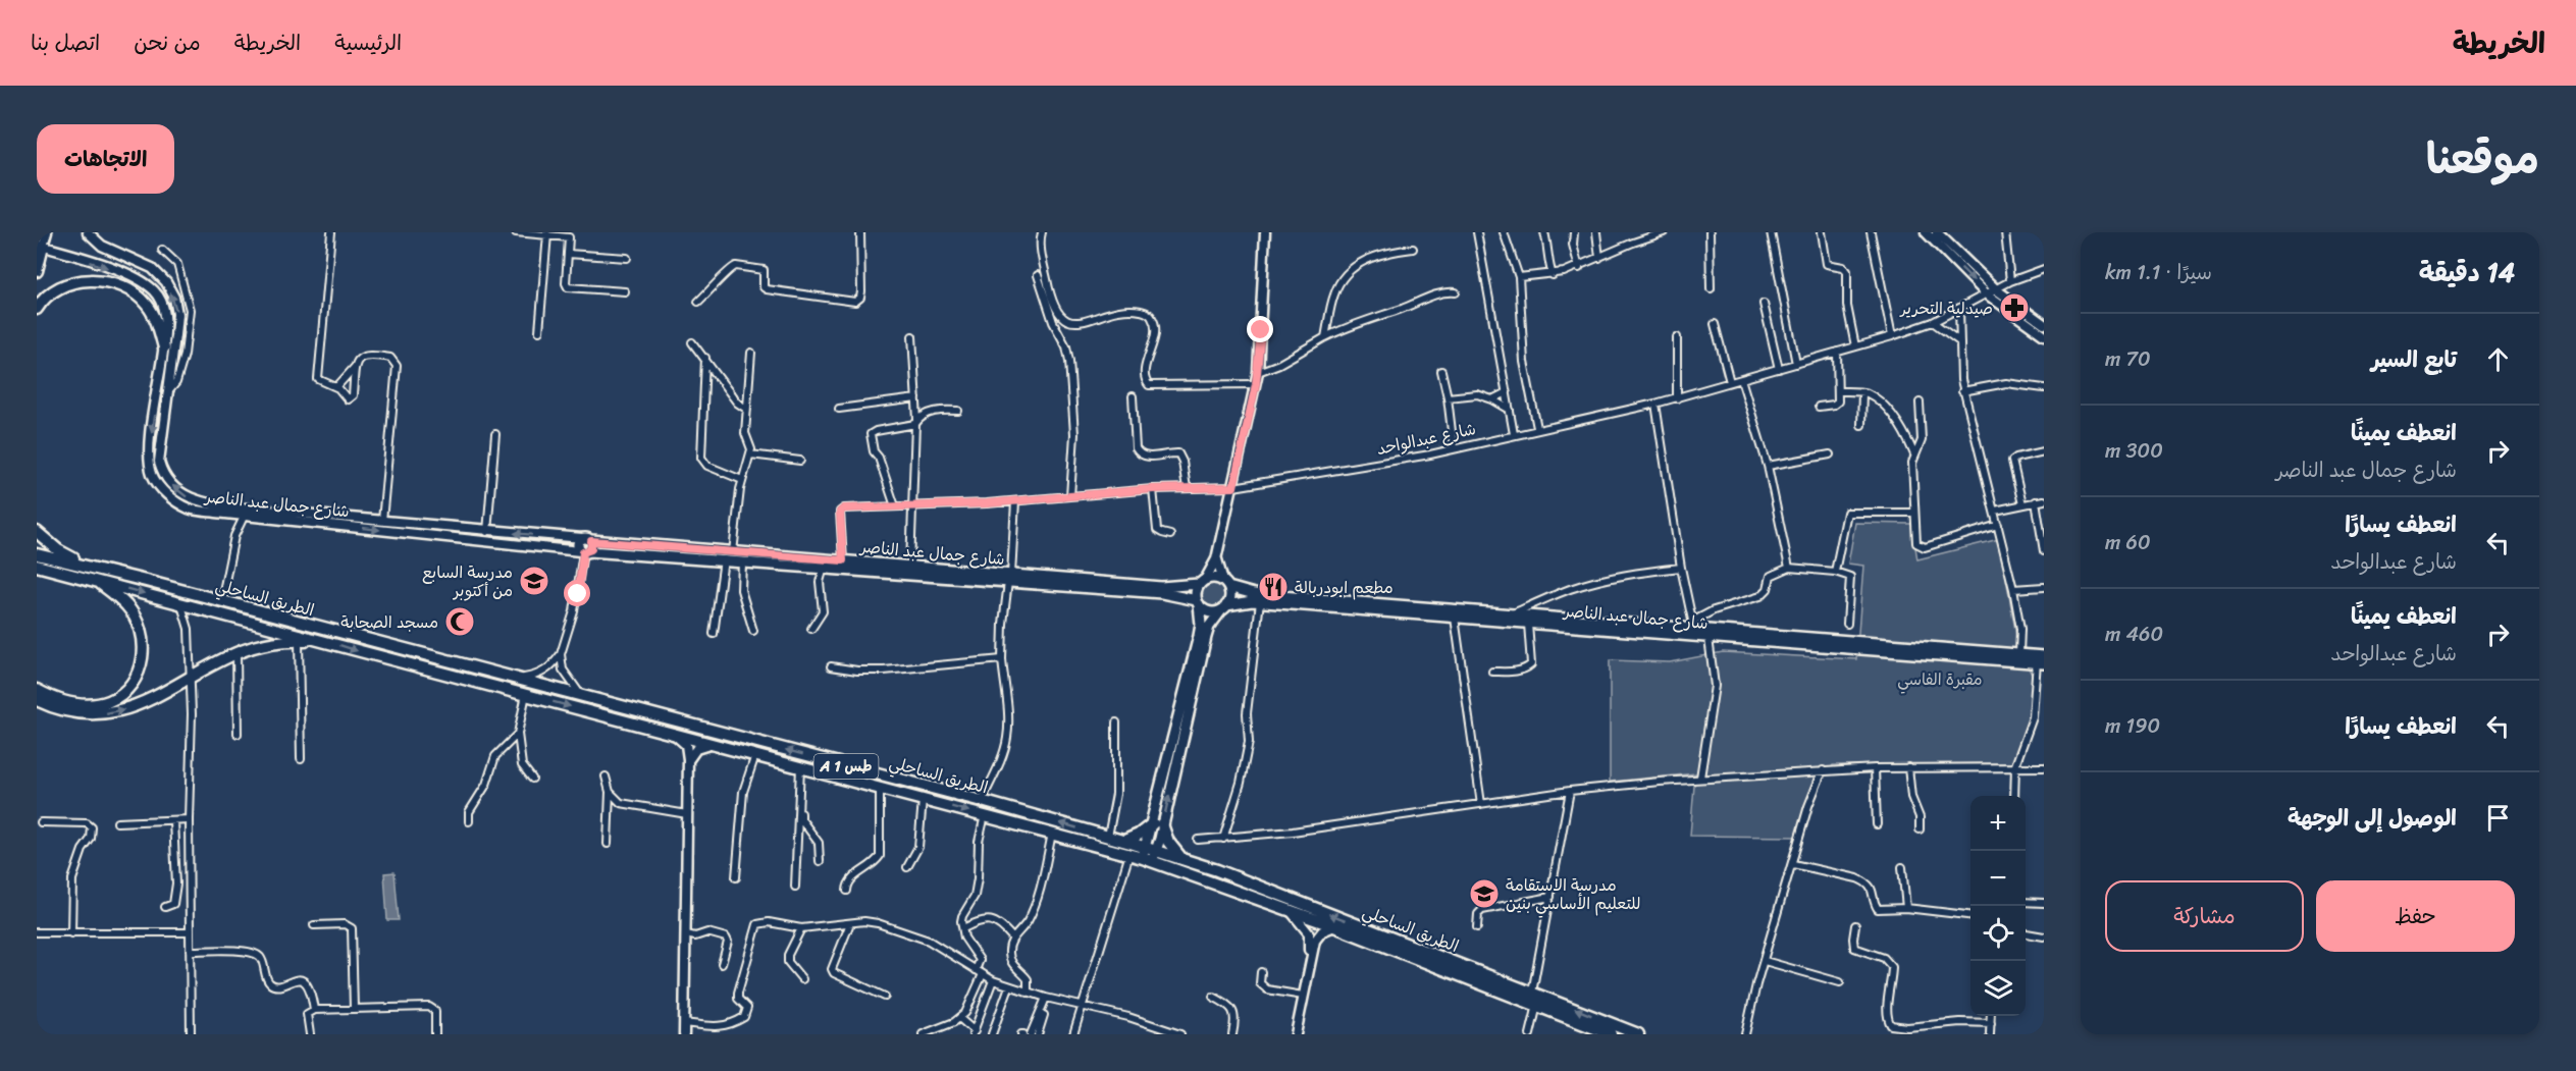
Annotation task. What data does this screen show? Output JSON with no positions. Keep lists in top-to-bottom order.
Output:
{
  "streets": {
    "highway": ["الطريق الساحلي", "A 1 طس"],
    "main road": ["شارع جمال عبد الناصر"],
    "street": ["شارع عبدالواحد"]
  },
  "crossings": [
    ["شارع عبدالواحد", "شارع جمال عبد الناصر"]
  ],
  "parks": ["مقبرة الفاسي"],
  "places": {
    "pharmacy": ["صيدلية التحرير"],
    "school or university": ["مدرسة السابع من أكتوبر", "مدرسة الاستقامة للتعليم الأساسي بنين"],
    "restaurant": ["مطعم ابودربالة"],
    "mosque": ["مسجد الصحابة"]
  },
  "page": {
    "header": "الخريطة",
    "nav": [
      "الرئيسية",
      "الخريطة",
      "من نحن",
      "اتصل بنا"
    ],
    "title": "موقعنا",
    "buttons": [
      "الاتجاهات",
      ["حفظ", "مشاركة"]
    ],
    "heading": ["14 دقيقة", "سيرًا · 1.1 km"],
    "list": [
      ["تابع السير", "70 m"],
      ["انعطف يمينًا", "شارع جمال عبد الناصر", "300 m"],
      ["انعطف يسارًا", "شارع عبدالواحد", "60 m"],
      ["انعطف يمينًا", "شارع عبدالواحد", "460 m"],
      ["انعطف يسارًا", "190 m"],
      "الوصول إلى الوجهة"
    ],
    "map_buttons": ["+", "−"]
  }
}
